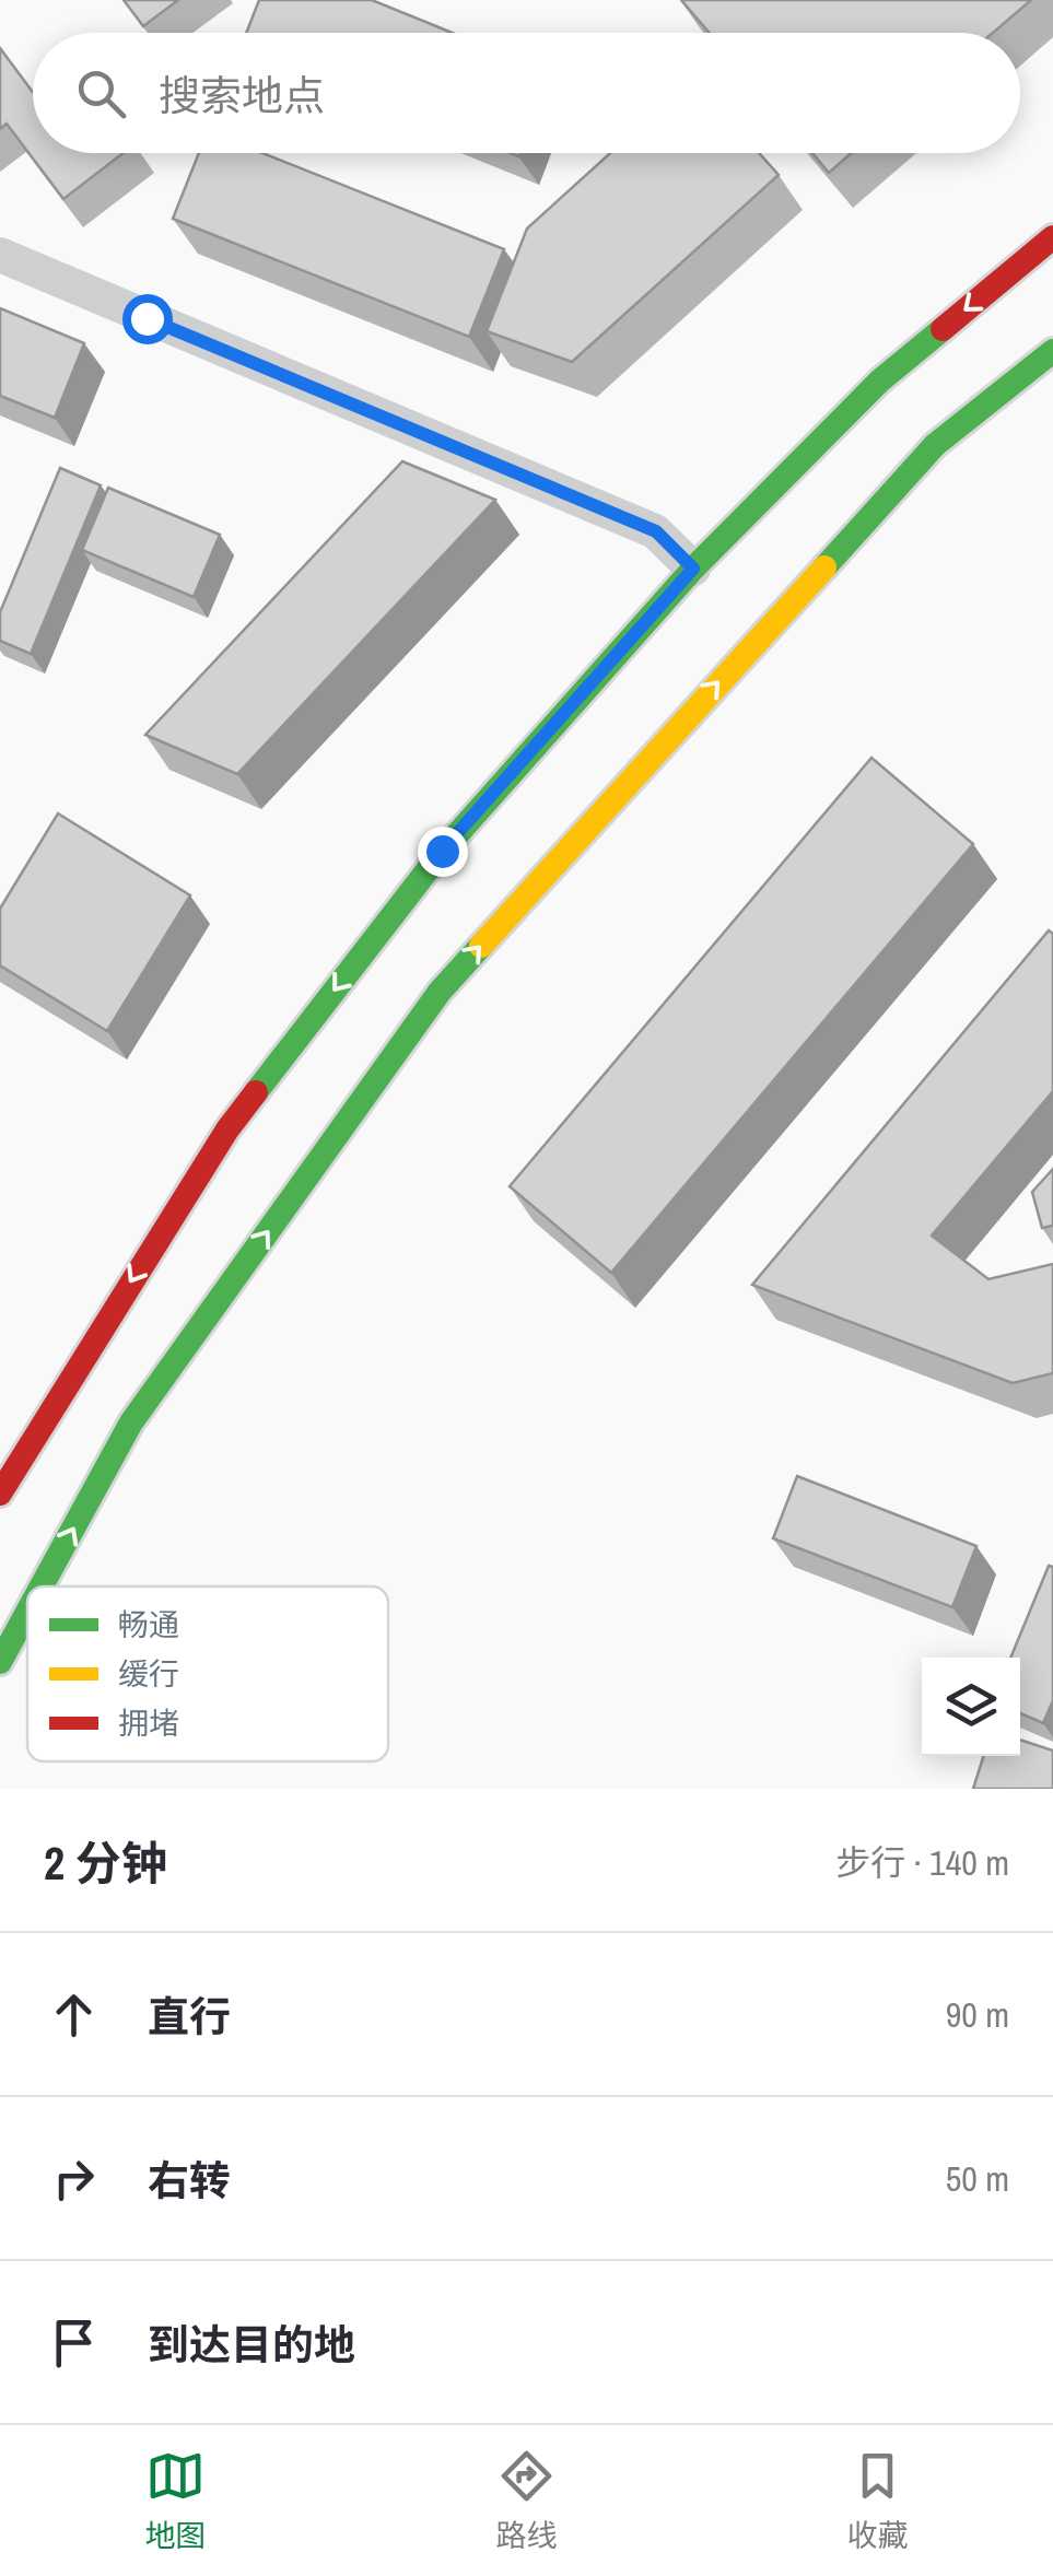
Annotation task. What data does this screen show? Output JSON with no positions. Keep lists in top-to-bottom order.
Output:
{
  "legend": ["畅通", "缓行", "拥堵"],
  "page": {
    "search": "搜索地点",
    "heading": ["2 分钟", "步行 · 140 m"],
    "list": [
      ["直行", "90 m"],
      ["右转", "50 m"],
      "到达目的地"
    ],
    "nav": ["地图", "路线", "收藏"]
  }
}
